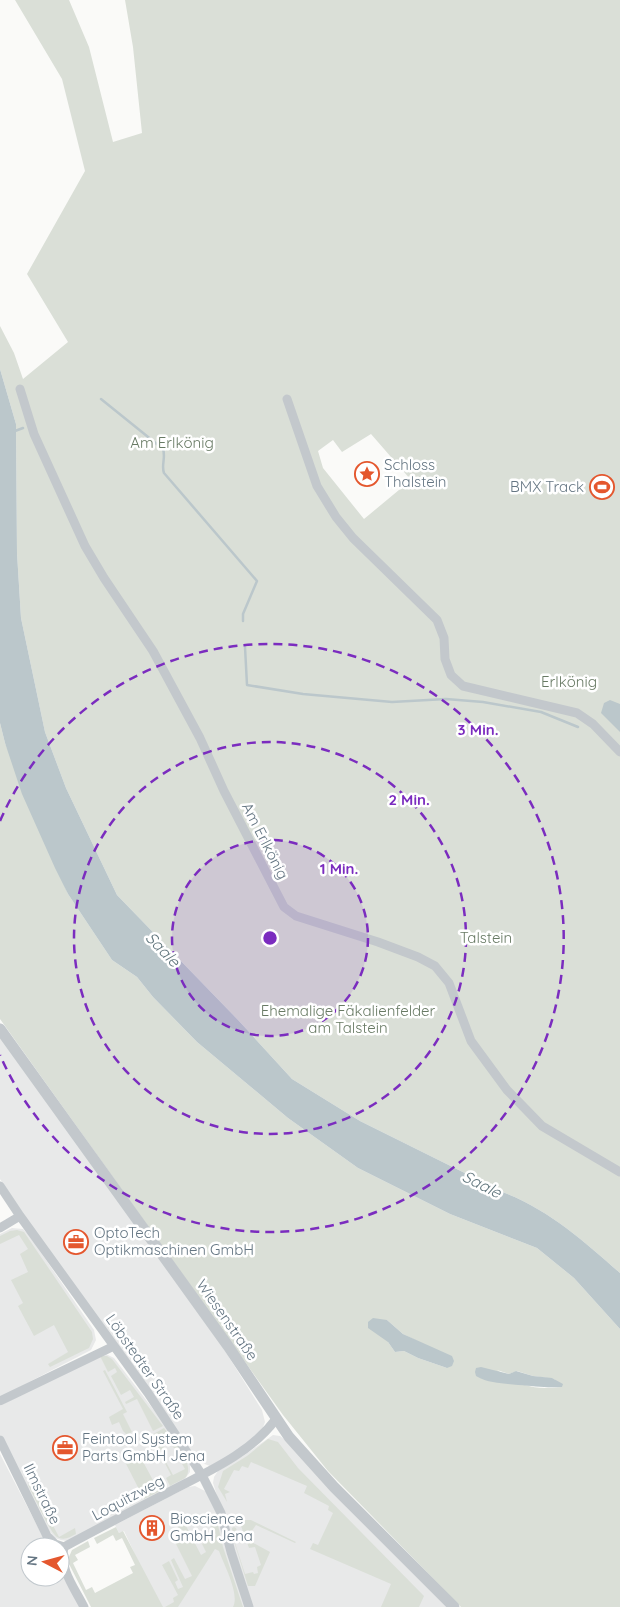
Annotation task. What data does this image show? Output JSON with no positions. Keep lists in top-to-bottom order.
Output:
{
  "streets": {
    "street": [
      "Am Erlkönig",
      "Wiesenstraße",
      "Löbstedter Straße",
      "Ilmstraße",
      "Loquitzweg"
    ]
  },
  "crossings": [
    ["Wiesenstraße", "Loquitzweg"],
    ["Löbstedter Straße", "Loquitzweg"]
  ],
  "water": ["Saale"],
  "parks": [
    "Am Erlkönig",
    "Erlkönig",
    "Talstein",
    "Ehemalige Fäkalienfelder am Talstein"
  ],
  "places": {
    "place": ["Schloss Thalstein"],
    "sports": ["BMX Track"],
    "office": ["OptoTech Optikmaschinen GmbH", "Feintool System Parts GmbH Jena"],
    "building": ["Bioscience GmbH Jena"]
  },
  "north": "left",
  "rings": ["3 Min.", "2 Min.", "1 Min."]
}
